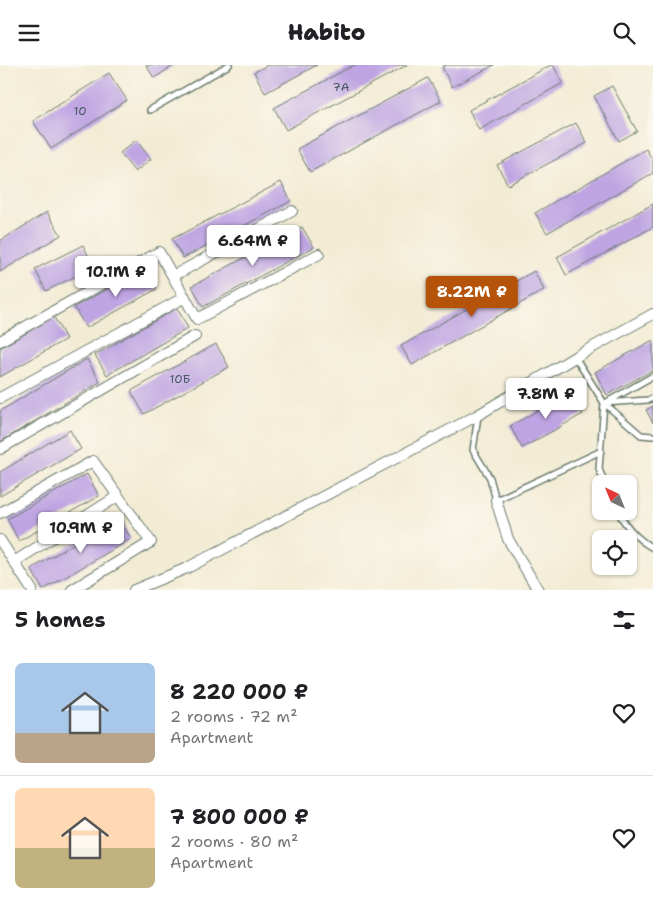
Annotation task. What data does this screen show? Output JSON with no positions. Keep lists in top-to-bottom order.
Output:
{
  "house_numbers": ["7А", "10", "10Б"],
  "north": "top left",
  "page": {
    "header": "Habito",
    "price": [
      "6.64M ₽",
      "10.1M ₽",
      "8.22M ₽",
      "7.8M ₽",
      "10.9M ₽"
    ],
    "heading": "5 homes",
    "list": [
      {
        "name": "8 220 000 ₽",
        "note": "2 rooms · 72 m² · Apartment"
      },
      {
        "name": "7 800 000 ₽",
        "note": "2 rooms · 80 m² · Apartment"
      }
    ]
  }
}
